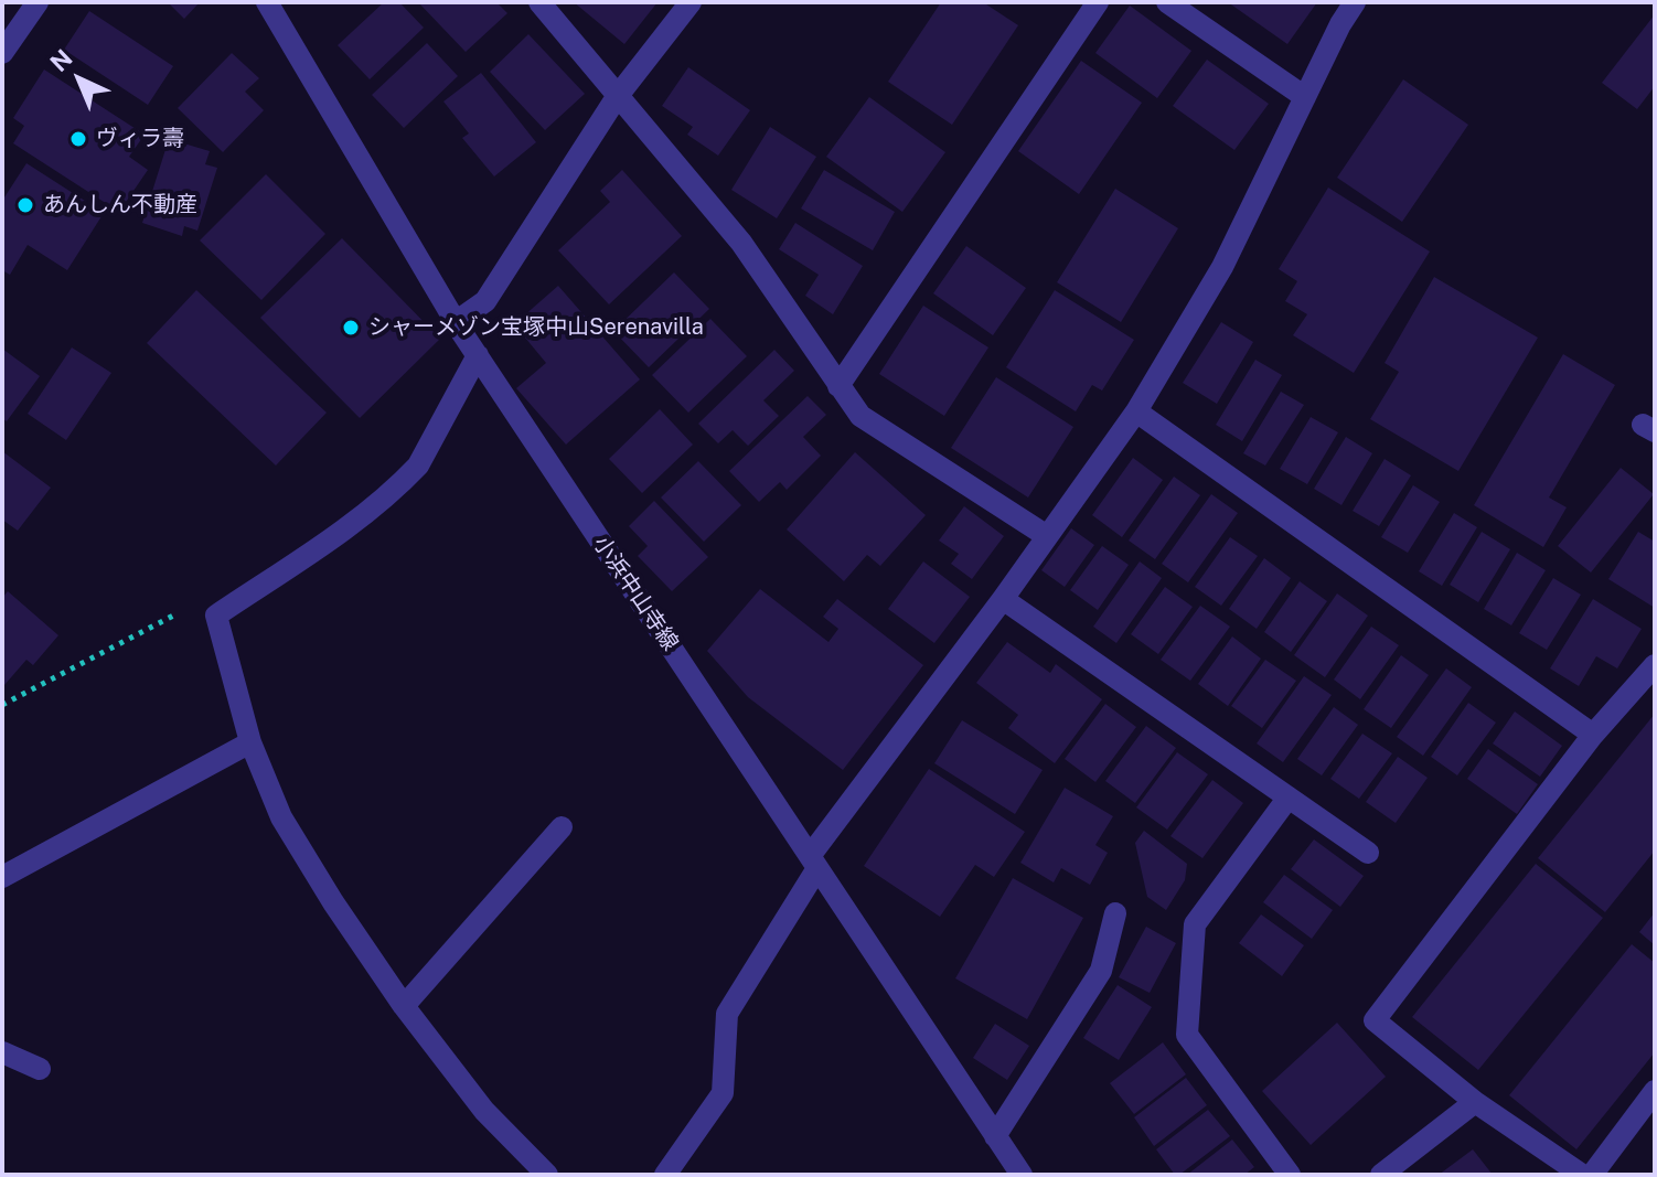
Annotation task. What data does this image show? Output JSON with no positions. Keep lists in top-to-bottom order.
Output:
{
  "streets": {
    "street": ["小浜中山寺線"]
  },
  "places": ["ヴィラ壽", "あんしん不動産", "シャーメゾン宝塚中山Serenavilla"],
  "north": "top left"
}
